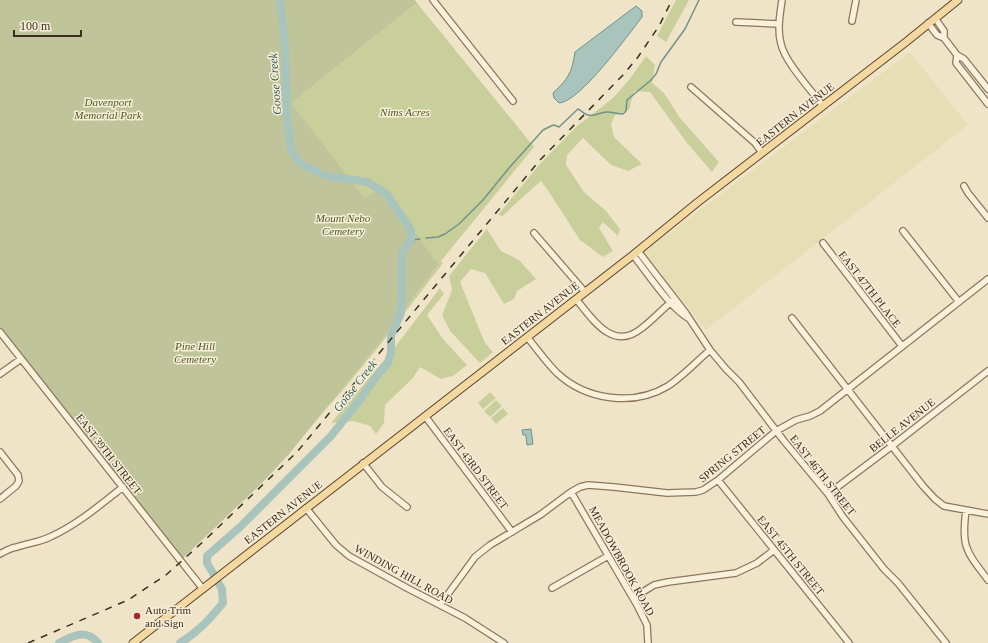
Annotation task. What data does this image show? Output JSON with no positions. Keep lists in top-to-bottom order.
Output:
{
  "streets": {
    "main road": ["EASTERN AVENUE"],
    "street": [
      "EAST 47TH PLACE",
      "BELLE AVENUE",
      "EAST 39TH STREET",
      "SPRING STREET",
      "EAST 43RD STREET",
      "EAST 46TH STREET",
      "EAST 45TH STREET",
      "MEADOWBROOK ROAD",
      "WINDING HILL ROAD"
    ]
  },
  "crossings": [
    ["EASTERN AVENUE", "EAST 39TH STREET"],
    ["EASTERN AVENUE", "EAST 43RD STREET"],
    ["EASTERN AVENUE", "EAST 46TH STREET"],
    ["EASTERN AVENUE", "WINDING HILL ROAD"],
    ["EAST 47TH PLACE", "SPRING STREET"],
    ["BELLE AVENUE", "EAST 46TH STREET"],
    ["SPRING STREET", "EAST 43RD STREET"],
    ["SPRING STREET", "EAST 46TH STREET"],
    ["SPRING STREET", "EAST 45TH STREET"],
    ["SPRING STREET", "MEADOWBROOK ROAD"],
    ["SPRING STREET", "WINDING HILL ROAD"]
  ],
  "water": ["Goose Creek"],
  "parks": [
    "Davenport Memorial Park",
    "Nims Acres",
    "Mount Nebo Cemetery",
    "Pine Hill Cemetery"
  ],
  "places": ["Auto Trim and Sign"],
  "scale_bar": "100 m"
}
